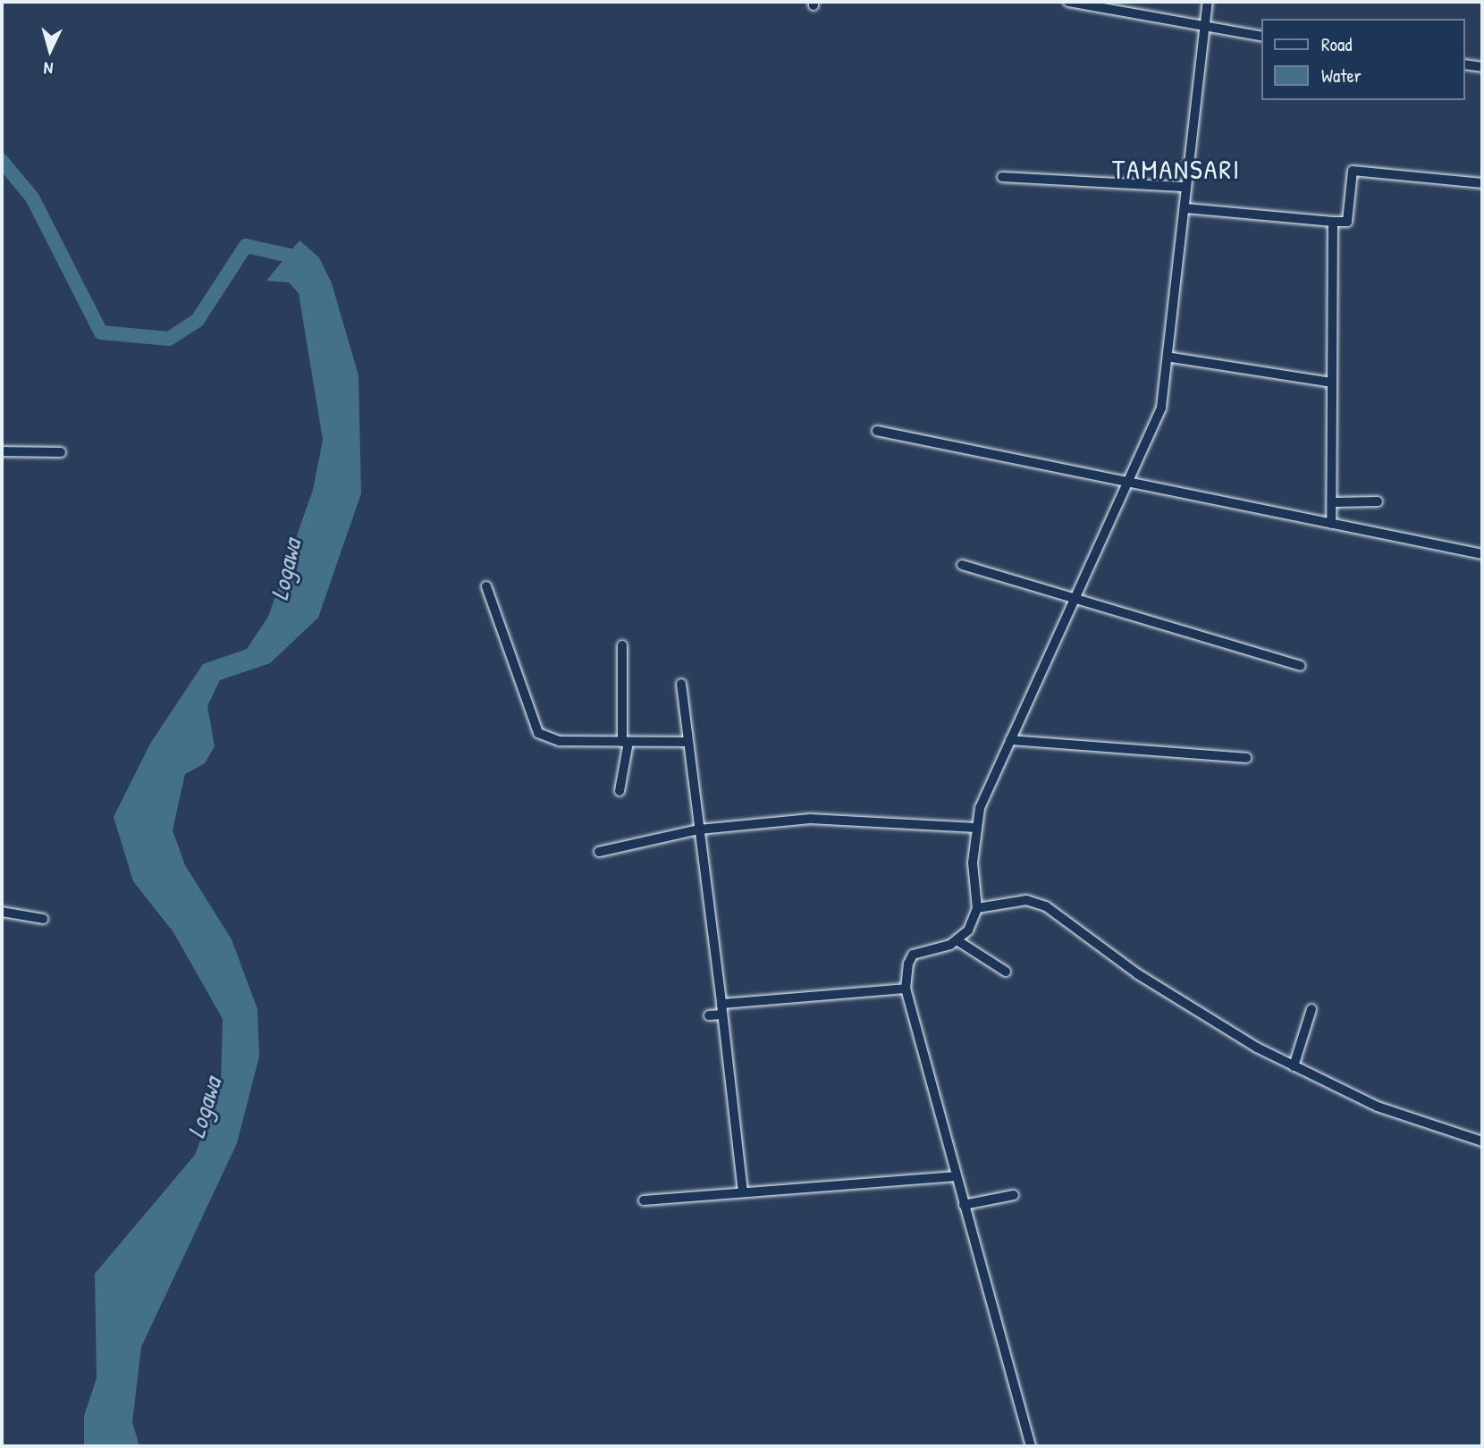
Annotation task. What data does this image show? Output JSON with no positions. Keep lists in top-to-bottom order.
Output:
{
  "districts": ["TAMANSARI"],
  "water": ["Logawa"],
  "legend": ["Road", "Water"],
  "north": "bottom"
}
